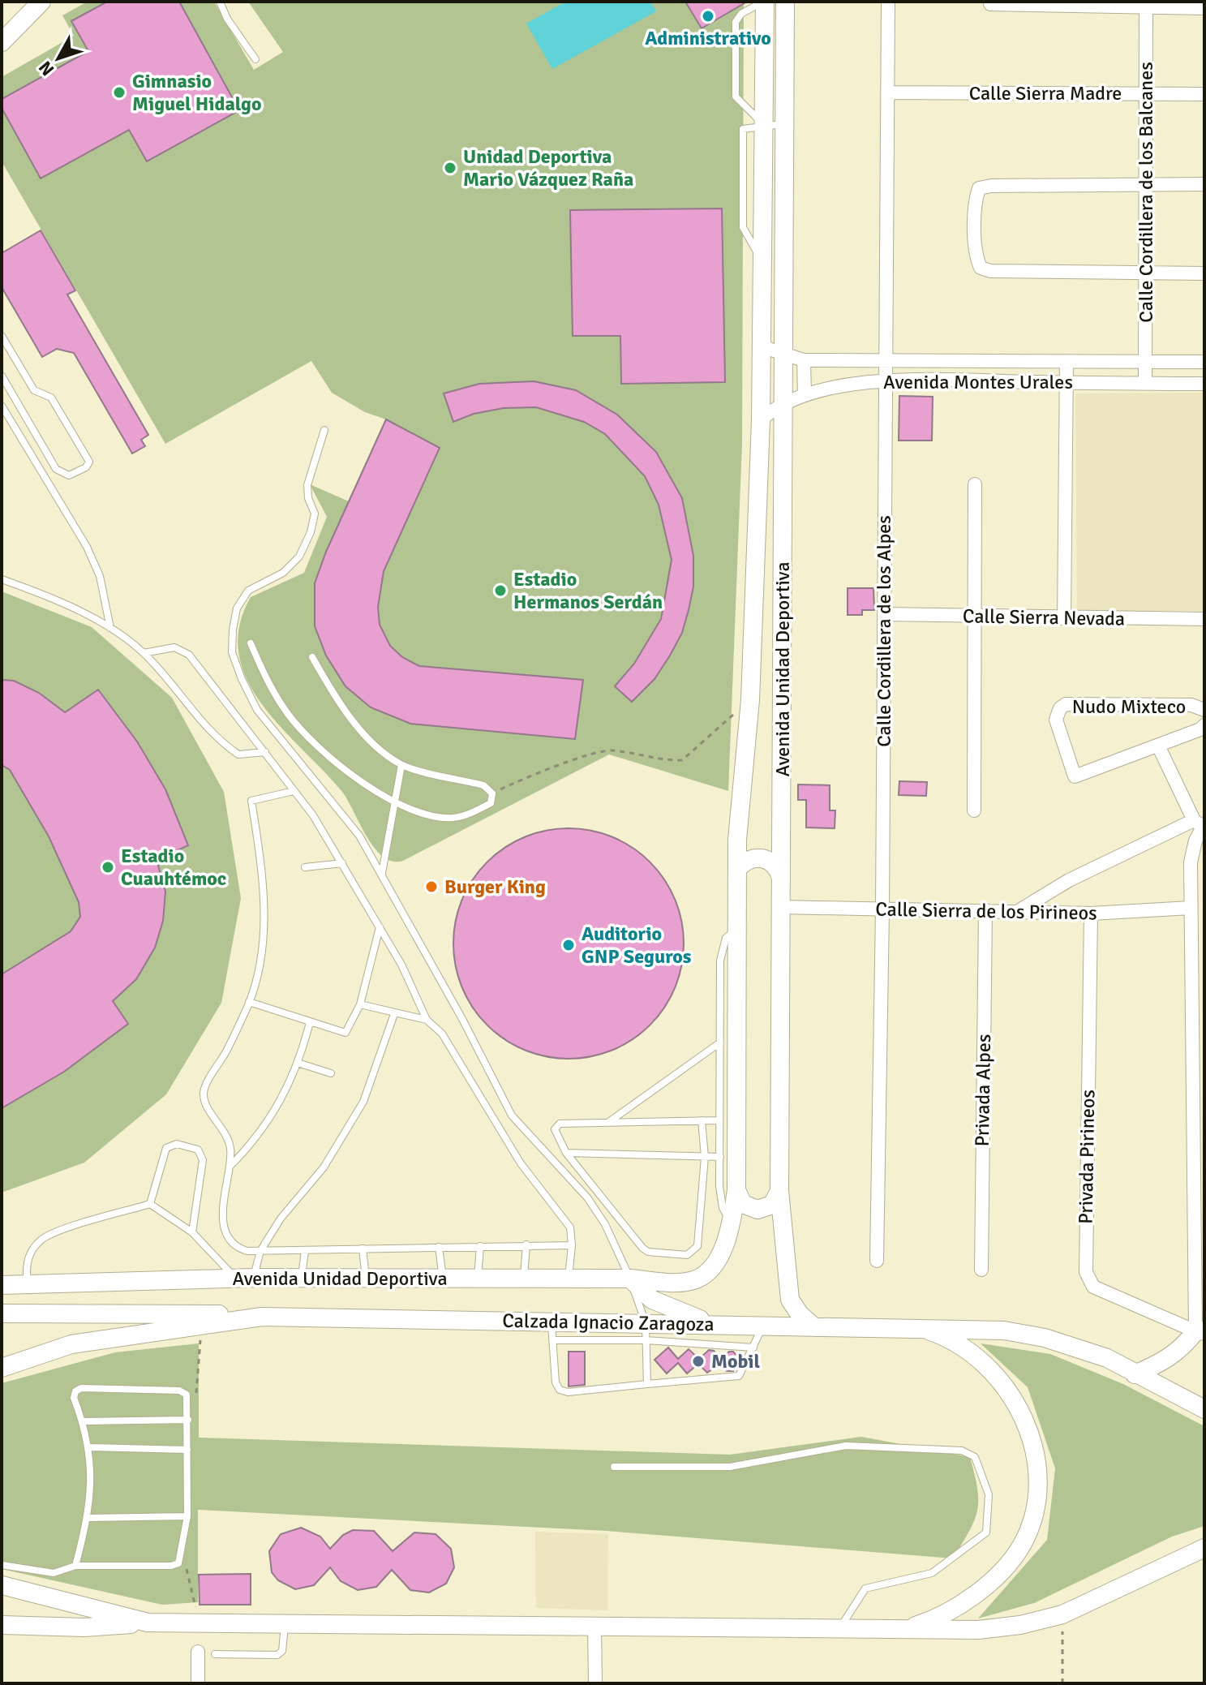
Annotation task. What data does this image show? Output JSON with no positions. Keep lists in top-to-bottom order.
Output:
{
  "streets": {
    "street": [
      "Calle Sierra Madre",
      "Calle Cordillera de los Balcanes",
      "Avenida Montes Urales",
      "Calle Sierra Nevada",
      "Calle Cordillera de los Alpes",
      "Avenida Unidad Deportiva",
      "Nudo Mixteco",
      "Calle Sierra de los Pirineos",
      "Privada Alpes",
      "Privada Pirineos",
      "Calzada Ignacio Zaragoza"
    ]
  },
  "crossings": [
    ["Calle Sierra Madre", "Calle Cordillera de los Balcanes"],
    ["Calle Sierra Madre", "Calle Cordillera de los Alpes"],
    ["Calle Cordillera de los Balcanes", "Avenida Montes Urales"],
    ["Avenida Montes Urales", "Calle Cordillera de los Alpes"],
    ["Avenida Montes Urales", "Avenida Unidad Deportiva"],
    ["Calle Sierra Nevada", "Calle Cordillera de los Alpes"],
    ["Calle Cordillera de los Alpes", "Calle Sierra de los Pirineos"],
    ["Avenida Unidad Deportiva", "Calle Sierra de los Pirineos"],
    ["Avenida Unidad Deportiva", "Calzada Ignacio Zaragoza"],
    ["Calle Sierra de los Pirineos", "Privada Alpes"],
    ["Calle Sierra de los Pirineos", "Privada Pirineos"]
  ],
  "places": [
    "Administrativo",
    "Gimnasio Miguel Hidalgo",
    "Unidad Deportiva Mario Vázquez Raña",
    "Estadio Hermanos Serdán",
    "Estadio Cuauhtémoc",
    "Burger King",
    "Auditorio GNP Seguros",
    "Mobil"
  ],
  "north": "bottom left"
}
